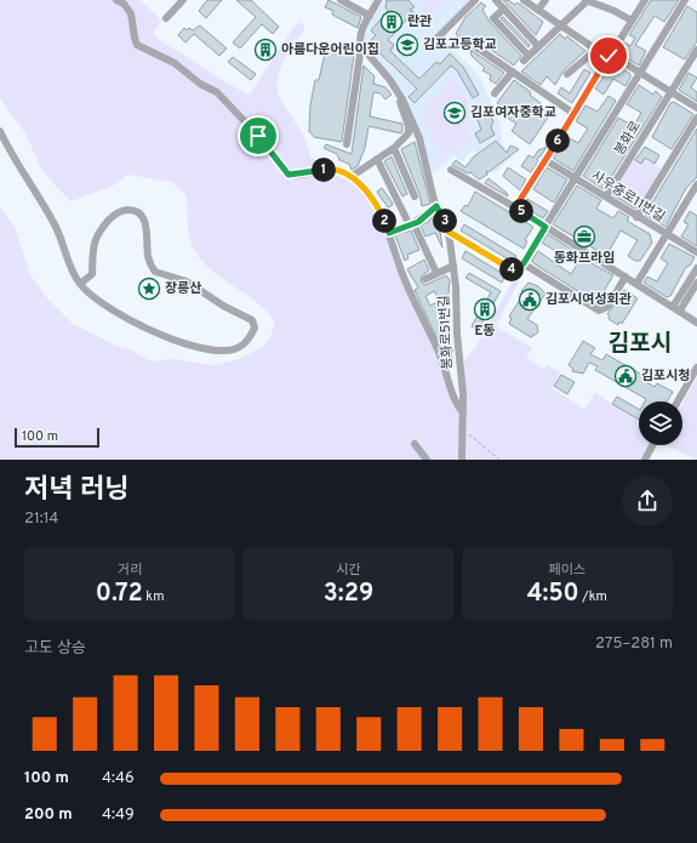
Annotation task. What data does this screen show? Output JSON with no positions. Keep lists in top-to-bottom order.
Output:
{
  "streets": {
    "street": ["봉화로", "사우중로11번길", "봉화로51번길"]
  },
  "crossings": [
    ["봉화로", "사우중로11번길"]
  ],
  "districts": ["김포시"],
  "places": {
    "building": ["란관", "아름다운어린이집", "E동"],
    "school or university": ["김포고등학교", "김포여자중학교"],
    "office": ["동화프라임"],
    "place": ["장릉산"],
    "public building": ["김포시여성회관", "김포시청"]
  },
  "scale_bar": "100 m",
  "page": {
    "pins": [
      "6",
      "1",
      "5",
      "2",
      "3",
      "4"
    ],
    "scale": "100 m",
    "heading": ["저녁 러닝", "21:14"],
    "stats": [
      ["거리", "0.72 km"],
      ["시간", "3:29"],
      ["페이스", "4:50 /km"]
    ],
    "chart": ["고도 상승", "275–281 m"],
    "list": [
      {
        "name": "100 m",
        "note": "4:46"
      },
      {
        "name": "200 m",
        "note": "4:49"
      }
    ]
  }
}
